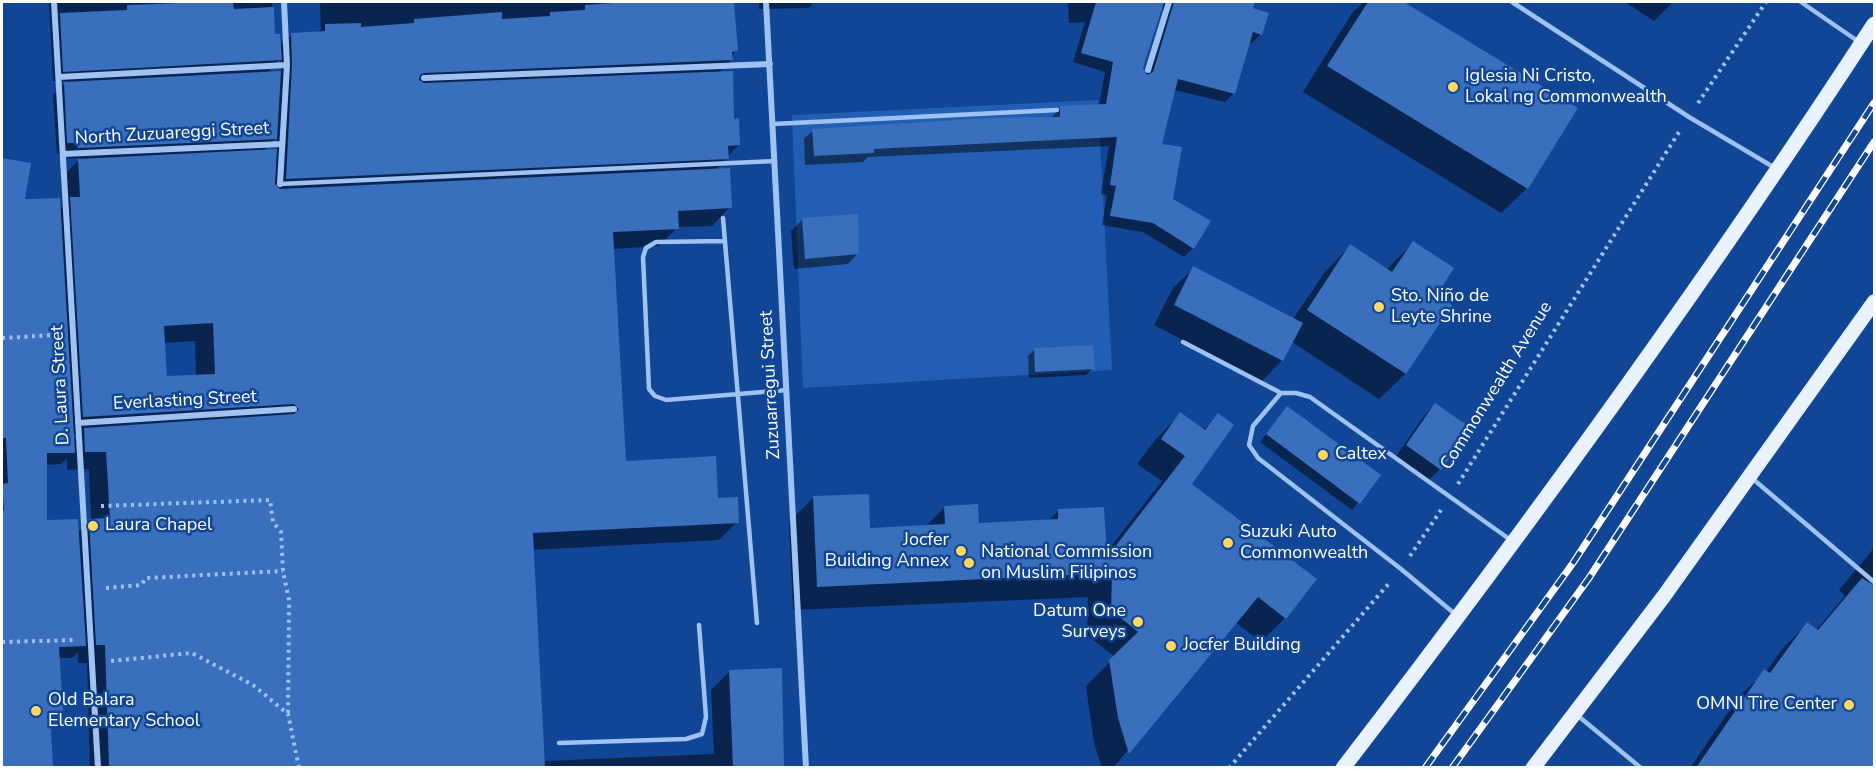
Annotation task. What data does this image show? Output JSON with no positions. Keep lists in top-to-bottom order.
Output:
{
  "streets": {
    "street": [
      "North Zuzuareggi Street",
      "D. Laura Street",
      "Zuzuarregui Street",
      "Everlasting Street"
    ],
    "path": ["Commonwealth Avenue"]
  },
  "crossings": [
    ["North Zuzuareggi Street", "D. Laura Street"],
    ["D. Laura Street", "Everlasting Street"]
  ],
  "places": [
    "Iglesia Ni Cristo, Lokal ng Commonwealth",
    "Sto. Niño de Leyte Shrine",
    "Caltex",
    "Laura Chapel",
    "Suzuki Auto Commonwealth",
    "Jocfer Building Annex",
    "National Commission on Muslim Filipinos",
    "Datum One Surveys",
    "Jocfer Building",
    "OMNI Tire Center",
    "Old Balara Elementary School"
  ]
}
